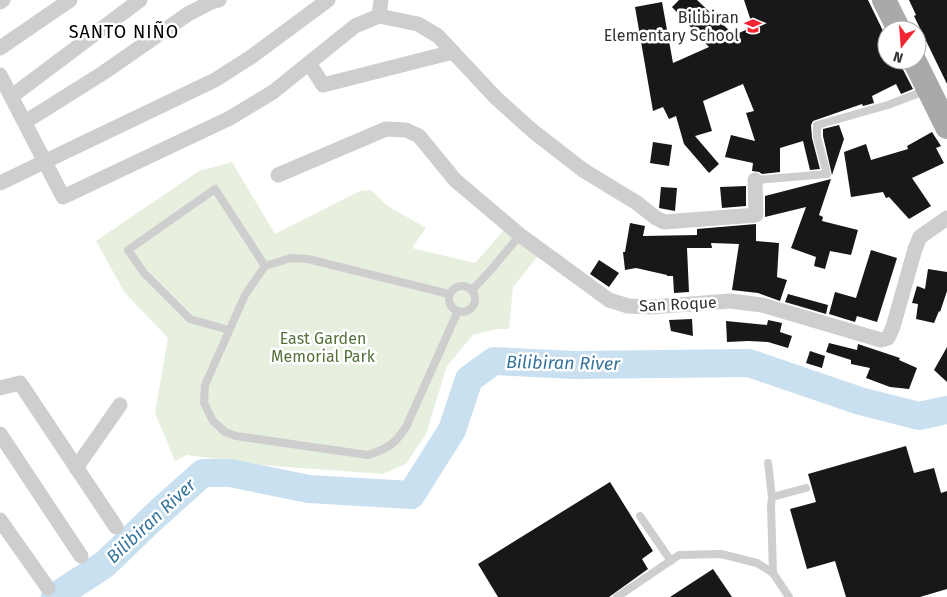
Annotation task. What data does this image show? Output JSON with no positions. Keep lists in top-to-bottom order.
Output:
{
  "streets": {
    "street": ["San Roque"]
  },
  "districts": ["SANTO NIÑO"],
  "water": ["Bilibiran River"],
  "parks": ["East Garden Memorial Park"],
  "places": {
    "school or university": ["Bilibiran Elementary School"]
  },
  "north": "bottom"
}
